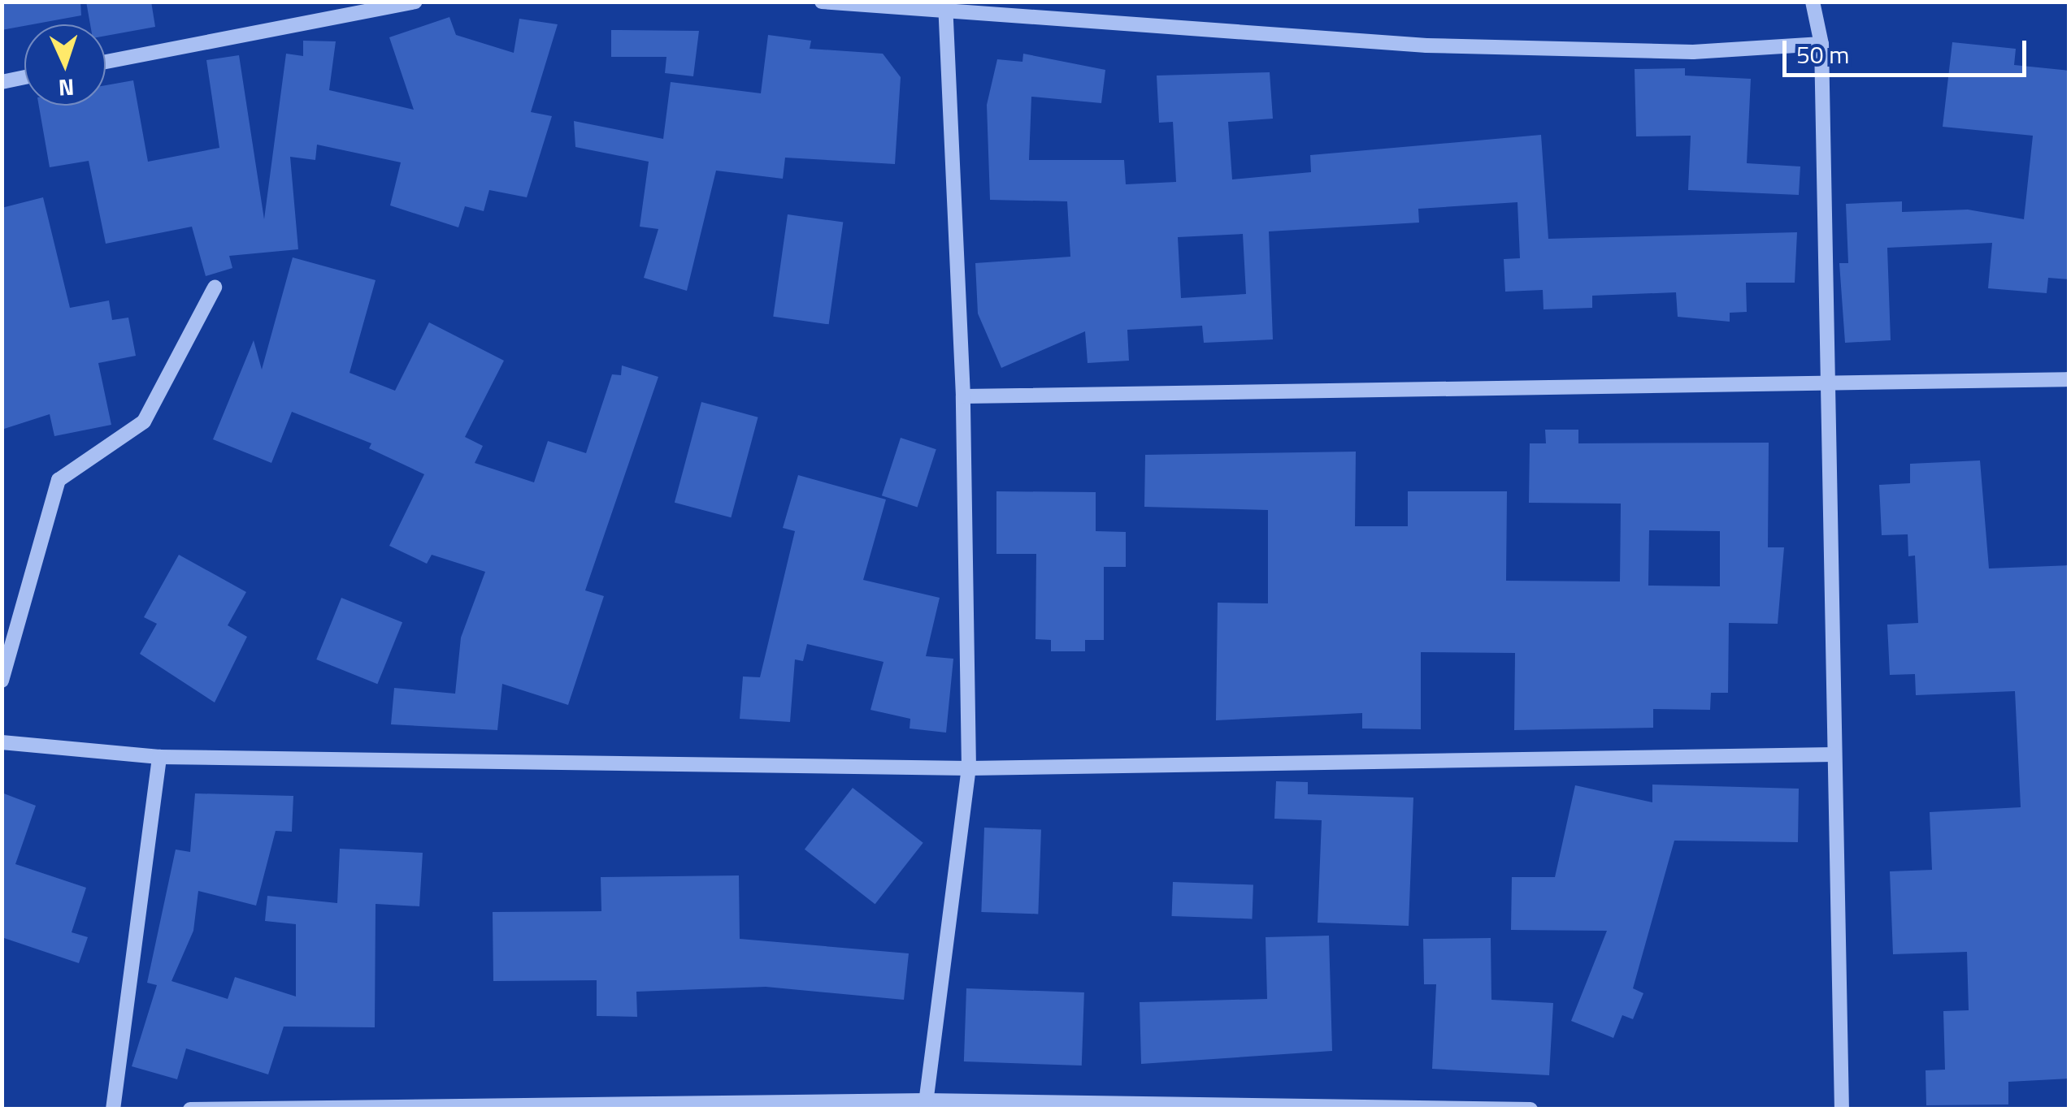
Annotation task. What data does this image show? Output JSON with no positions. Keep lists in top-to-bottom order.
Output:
{
  "scale_bar": "50 m",
  "north": "bottom"
}
